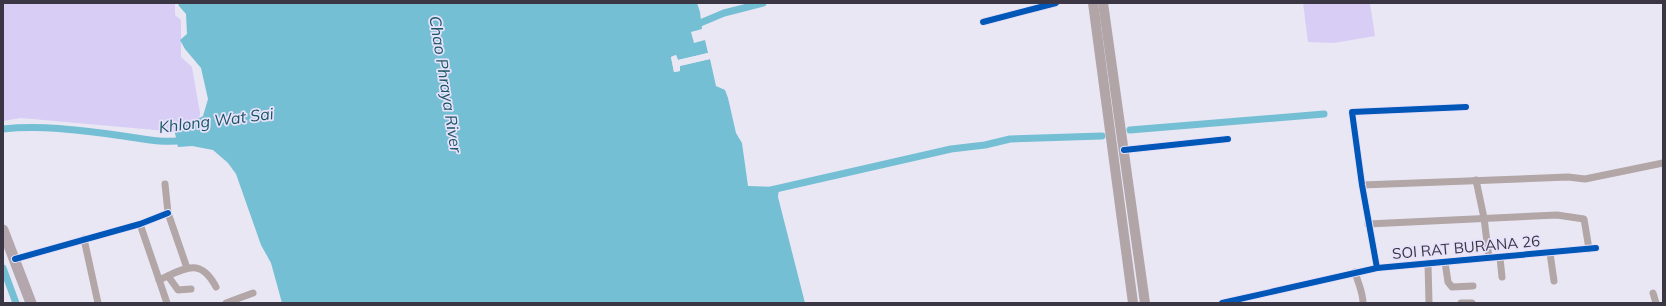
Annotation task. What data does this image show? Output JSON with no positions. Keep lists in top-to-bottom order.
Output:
{
  "streets": {
    "street": ["SOI RAT BURANA 26"]
  },
  "water": ["Chao Phraya River", "Khlong Wat Sai"]
}
